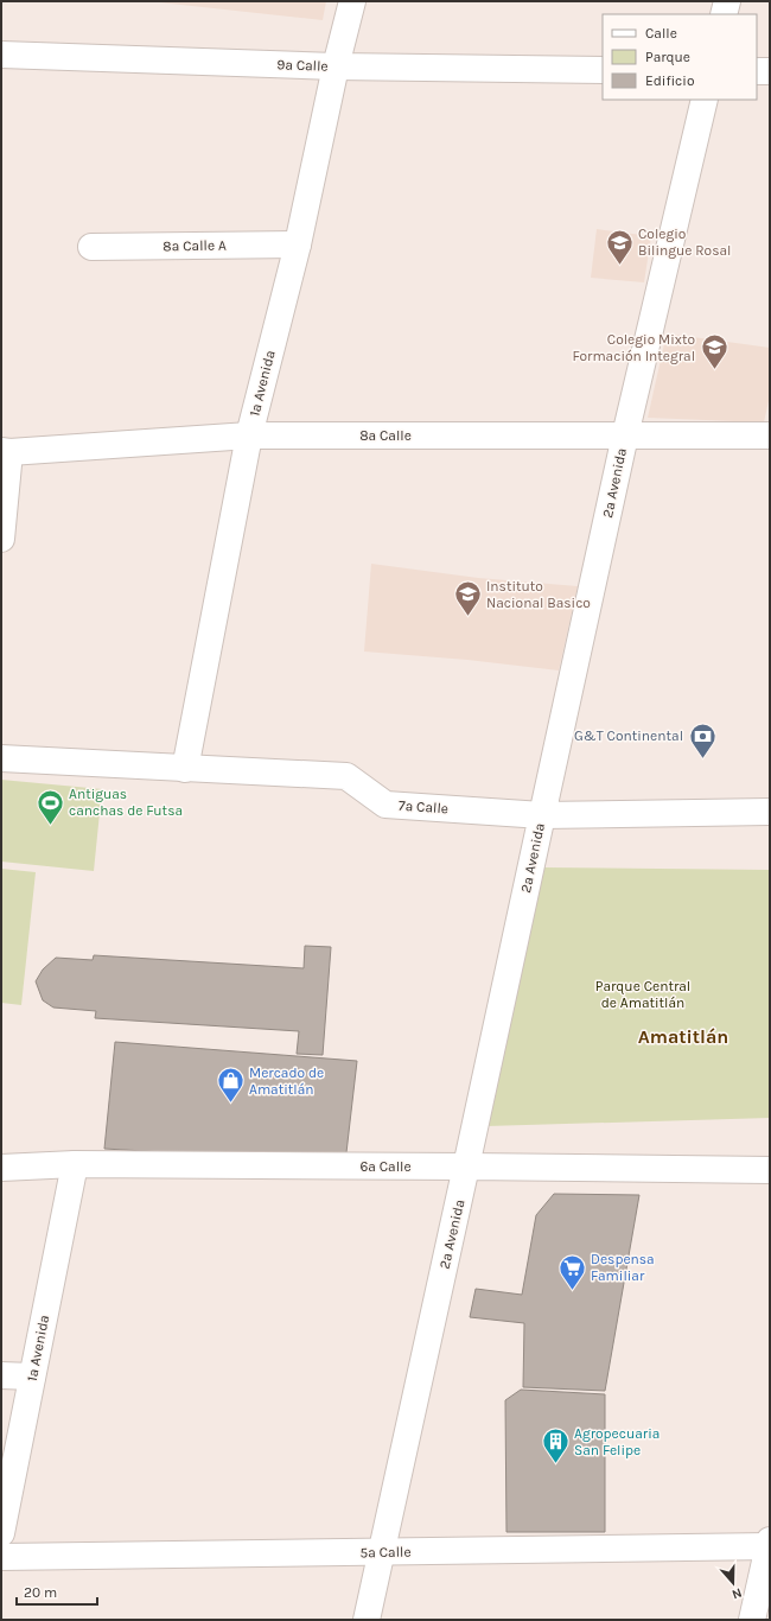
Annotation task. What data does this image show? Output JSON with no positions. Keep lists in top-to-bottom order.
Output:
{
  "streets": {
    "street": [
      "9a Calle",
      "8a Calle A",
      "1a Avenida",
      "8a Calle",
      "2a Avenida",
      "7a Calle",
      "6a Calle",
      "5a Calle"
    ]
  },
  "crossings": [
    ["9a Calle", "1a Avenida"],
    ["8a Calle A", "1a Avenida"],
    ["1a Avenida", "8a Calle"],
    ["1a Avenida", "7a Calle"],
    ["1a Avenida", "6a Calle"],
    ["8a Calle", "2a Avenida"],
    ["2a Avenida", "7a Calle"],
    ["2a Avenida", "6a Calle"],
    ["2a Avenida", "5a Calle"]
  ],
  "districts": ["Amatitlán"],
  "parks": ["Parque Central de Amatitlán"],
  "places": {
    "school or university": ["Colegio Bilingue Rosal", "Colegio Mixto Formación Integral", "Instituto Nacional Basico"],
    "bank": ["G&T Continental"],
    "sports": ["Antiguas canchas de Futsa"],
    "shop": ["Mercado de Amatitlán"],
    "supermarket": ["Despensa Familiar"],
    "building": ["Agropecuaria San Felipe"]
  },
  "legend": ["Calle", "Parque", "Edificio"],
  "scale_bar": "20 m",
  "north": "bottom"
}
